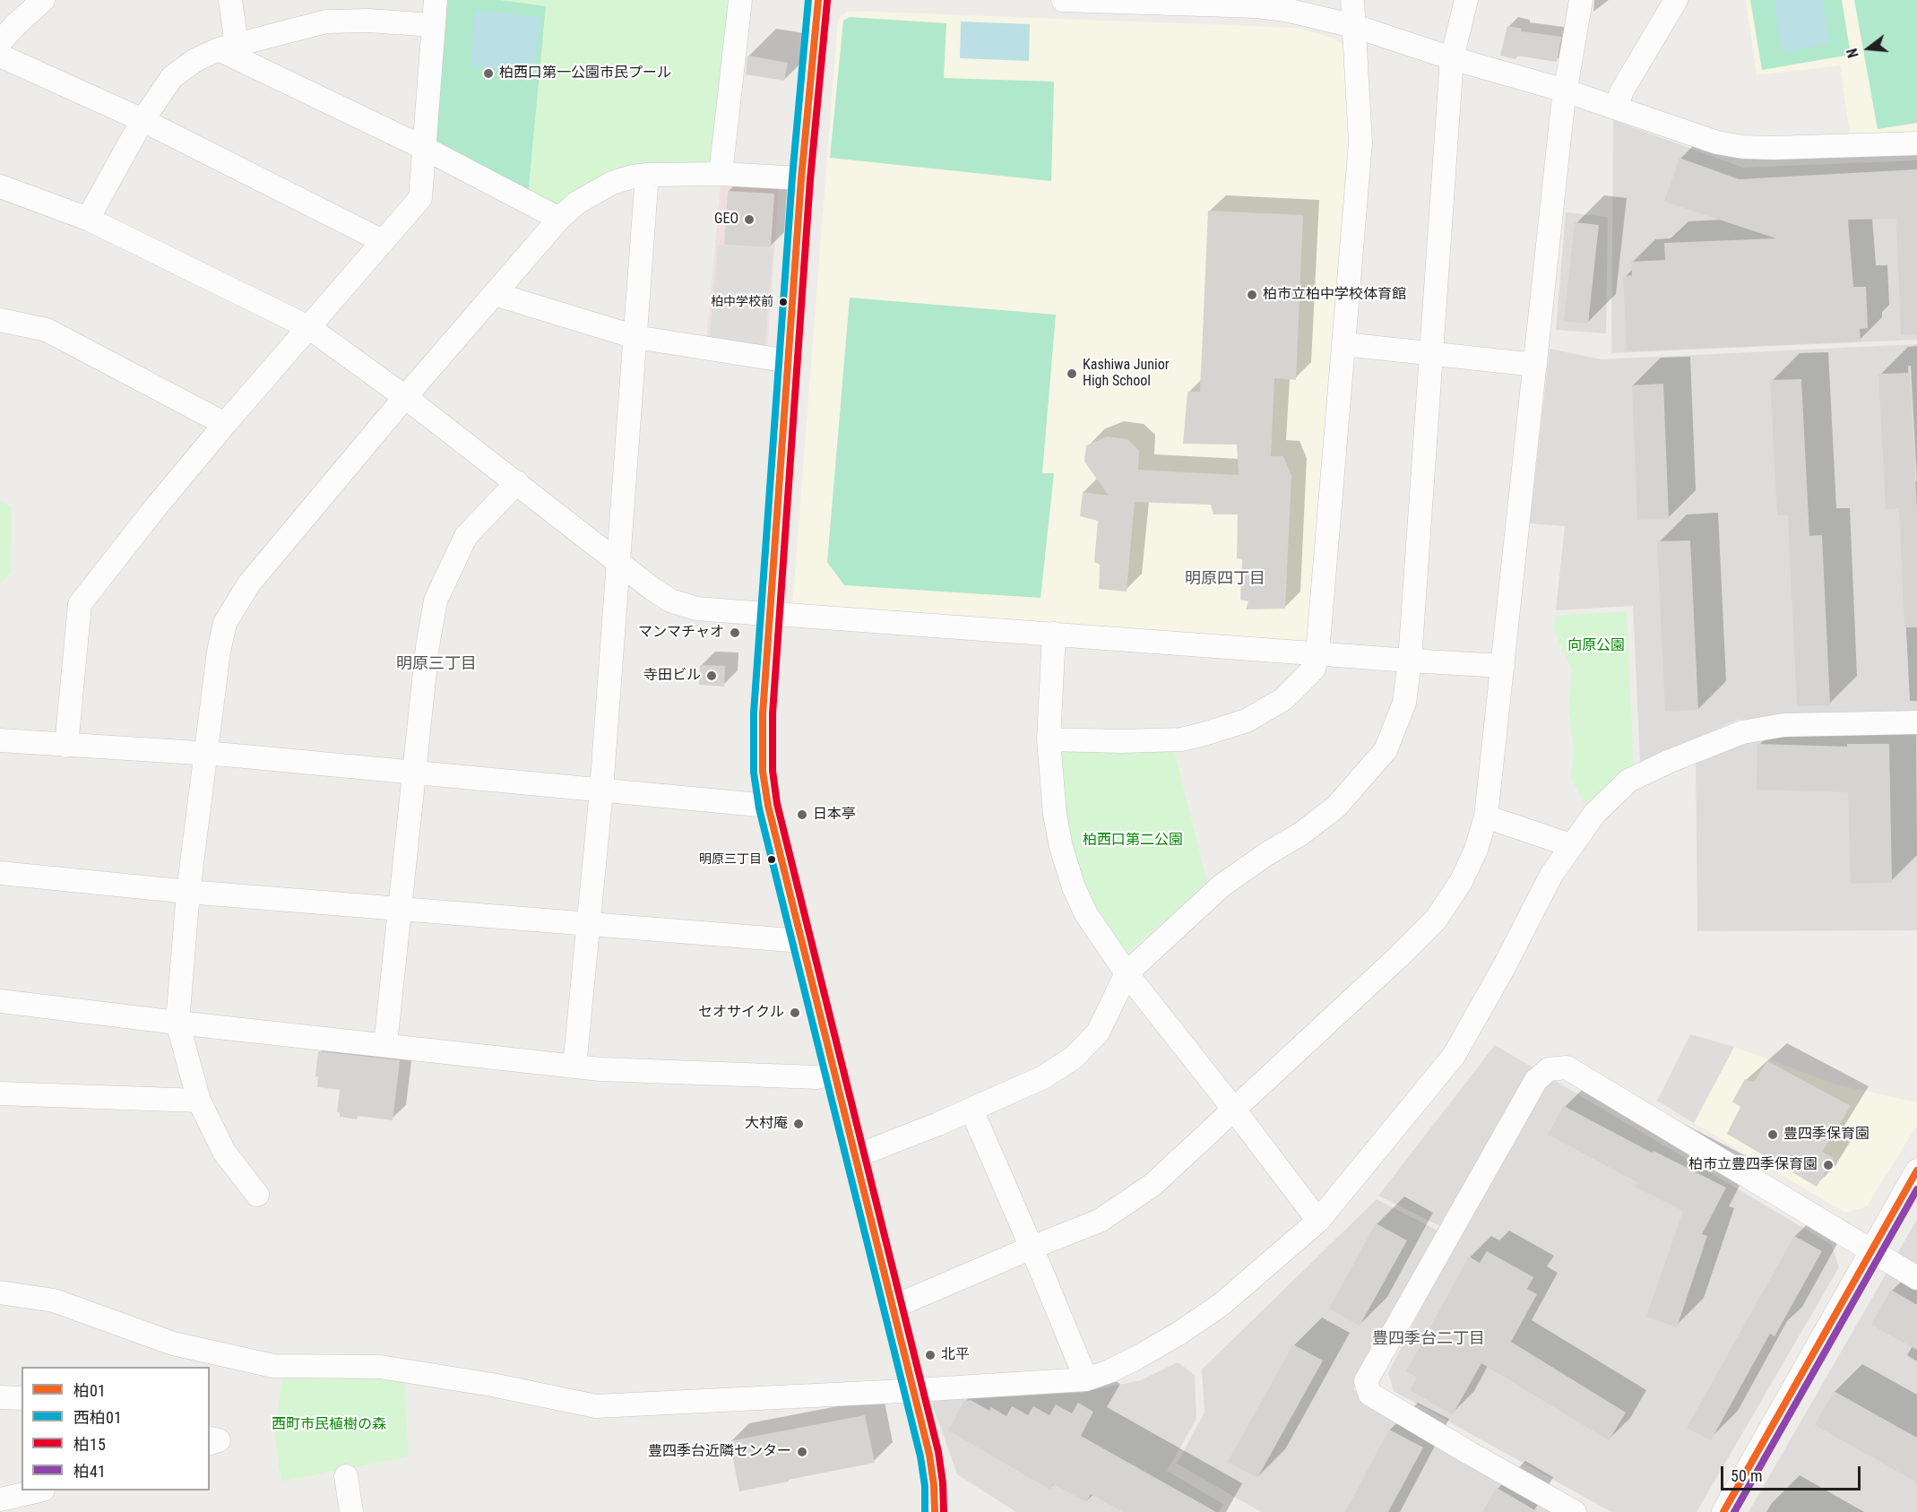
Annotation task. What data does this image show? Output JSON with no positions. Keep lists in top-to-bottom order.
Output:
{
  "districts": ["明原四丁目", "明原三丁目", "豊四季台二丁目"],
  "parks": ["向原公園", "柏西口第二公園", "西町市民植樹の森"],
  "places": [
    "柏西口第一公園市民プール",
    "GEO",
    "柏市立柏中学校体育館",
    "柏中学校前",
    "Kashiwa Junior High School",
    "マンマチャオ",
    "寺田ビル",
    "日本亭",
    "明原三丁目",
    "セオサイクル",
    "大村庵",
    "豊四季保育園",
    "柏市立豊四季保育園",
    "北平",
    "豊四季台近隣センター"
  ],
  "lines": [
    "transit line 柏01",
    "transit line 西柏01",
    "transit line 柏15",
    "transit line 柏41"
  ],
  "legend": [
    "柏01",
    "西柏01",
    "柏15",
    "柏41"
  ],
  "scale_bar": "50 m",
  "north": "left"
}
